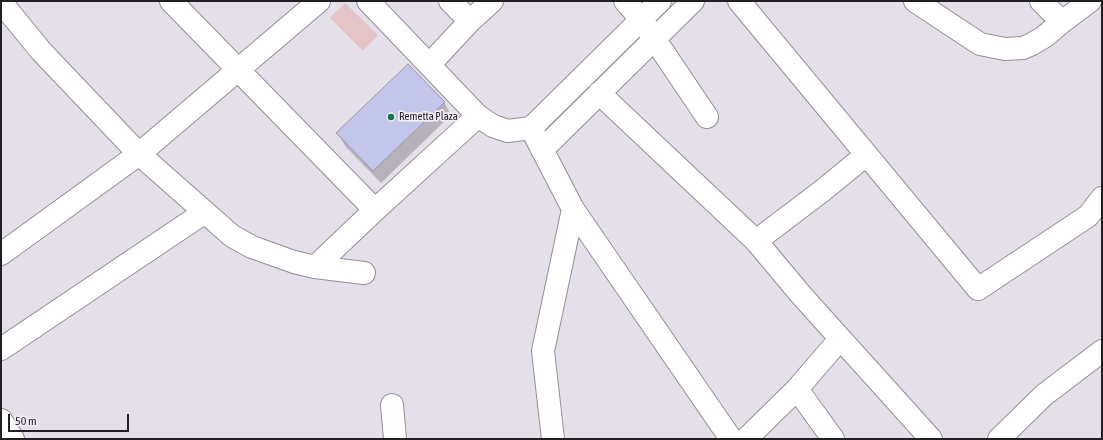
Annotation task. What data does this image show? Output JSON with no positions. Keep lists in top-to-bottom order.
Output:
{
  "places": ["Remetta Plaza"],
  "scale_bar": "50 m"
}
